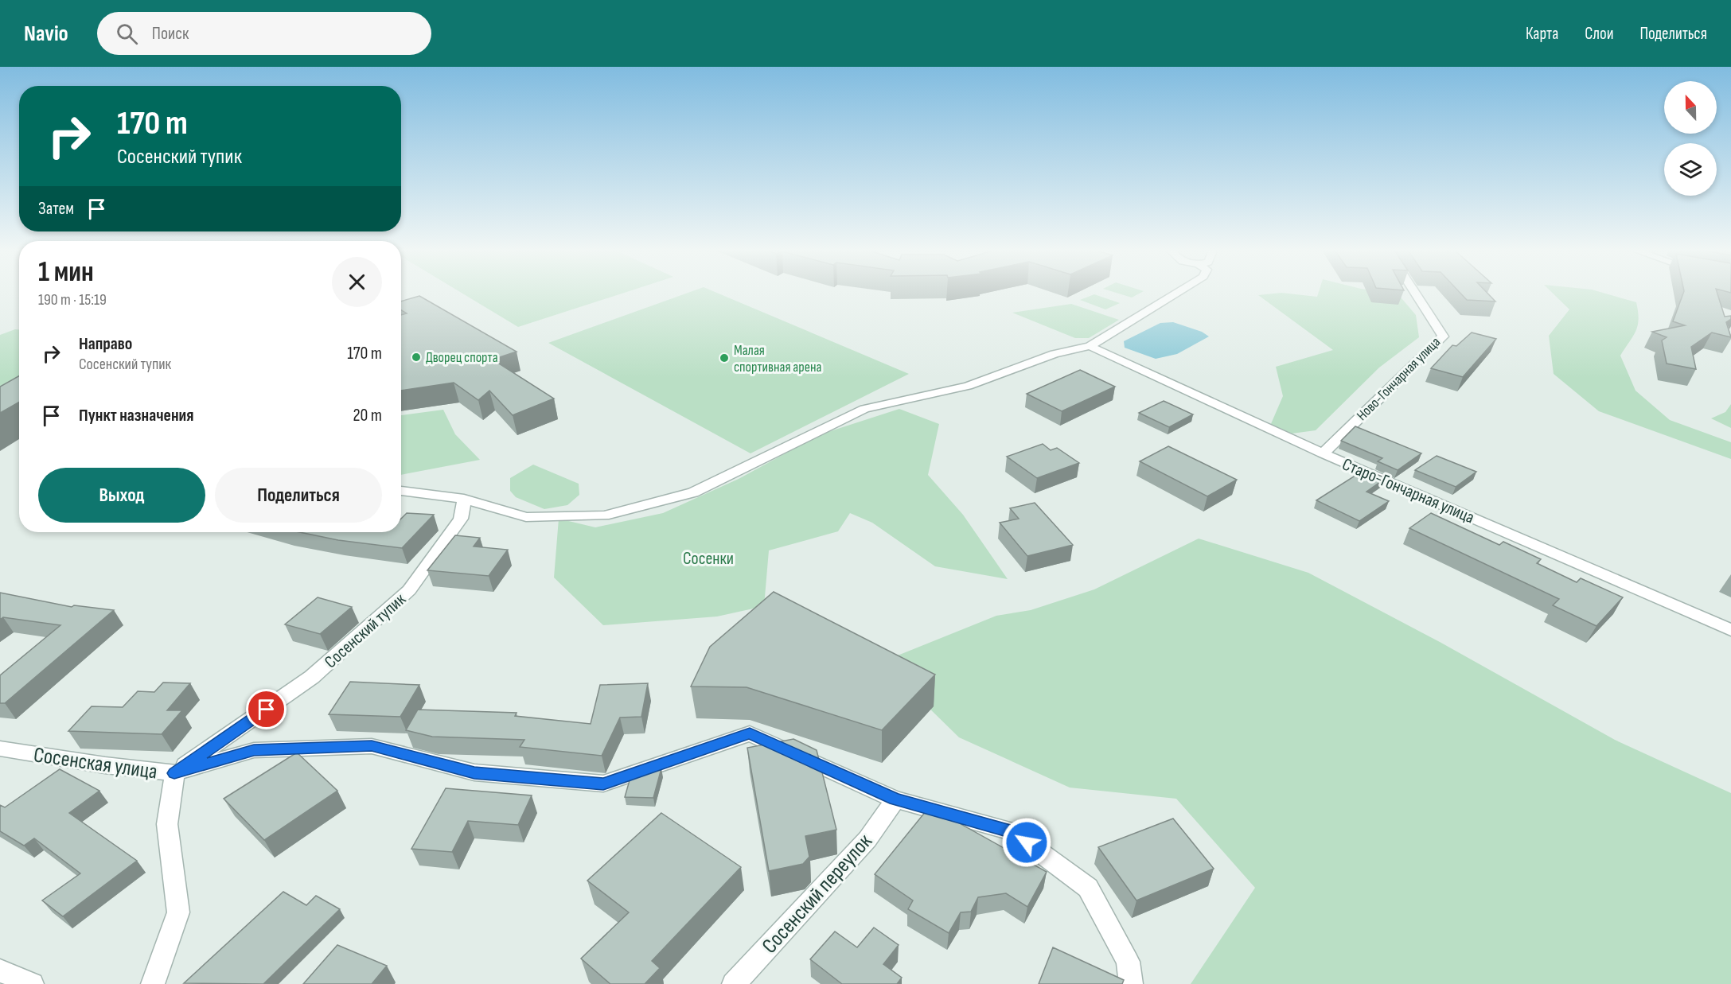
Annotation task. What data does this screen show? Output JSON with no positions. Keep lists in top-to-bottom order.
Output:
{
  "streets": {
    "street": [
      "Ново-Гончарная улица",
      "Старо-Гончарная улица",
      "Сосенский тупик",
      "Сосенская улица",
      "Сосенский переулок"
    ]
  },
  "crossings": [
    ["Ново-Гончарная улица", "Старо-Гончарная улица"],
    ["Сосенский тупик", "Сосенская улица"]
  ],
  "parks": ["Сосенки"],
  "places": ["Дворец спорта", "Малая спортивная арена"],
  "north": "top",
  "page": {
    "header": "Navio",
    "search": "Поиск",
    "nav": ["Карта", "Слои", "Поделиться"],
    "turn": ["170 m", "Сосенский тупик"],
    "then": "Затем",
    "heading": ["1 мин", "190 m · 15:19"],
    "list": [
      {
        "name": "Направо",
        "note": "Сосенский тупик",
        "value": "170 m"
      },
      {
        "name": "Пункт назначения",
        "value": "20 m"
      }
    ],
    "buttons": ["Выход", "Поделиться"]
  }
}
